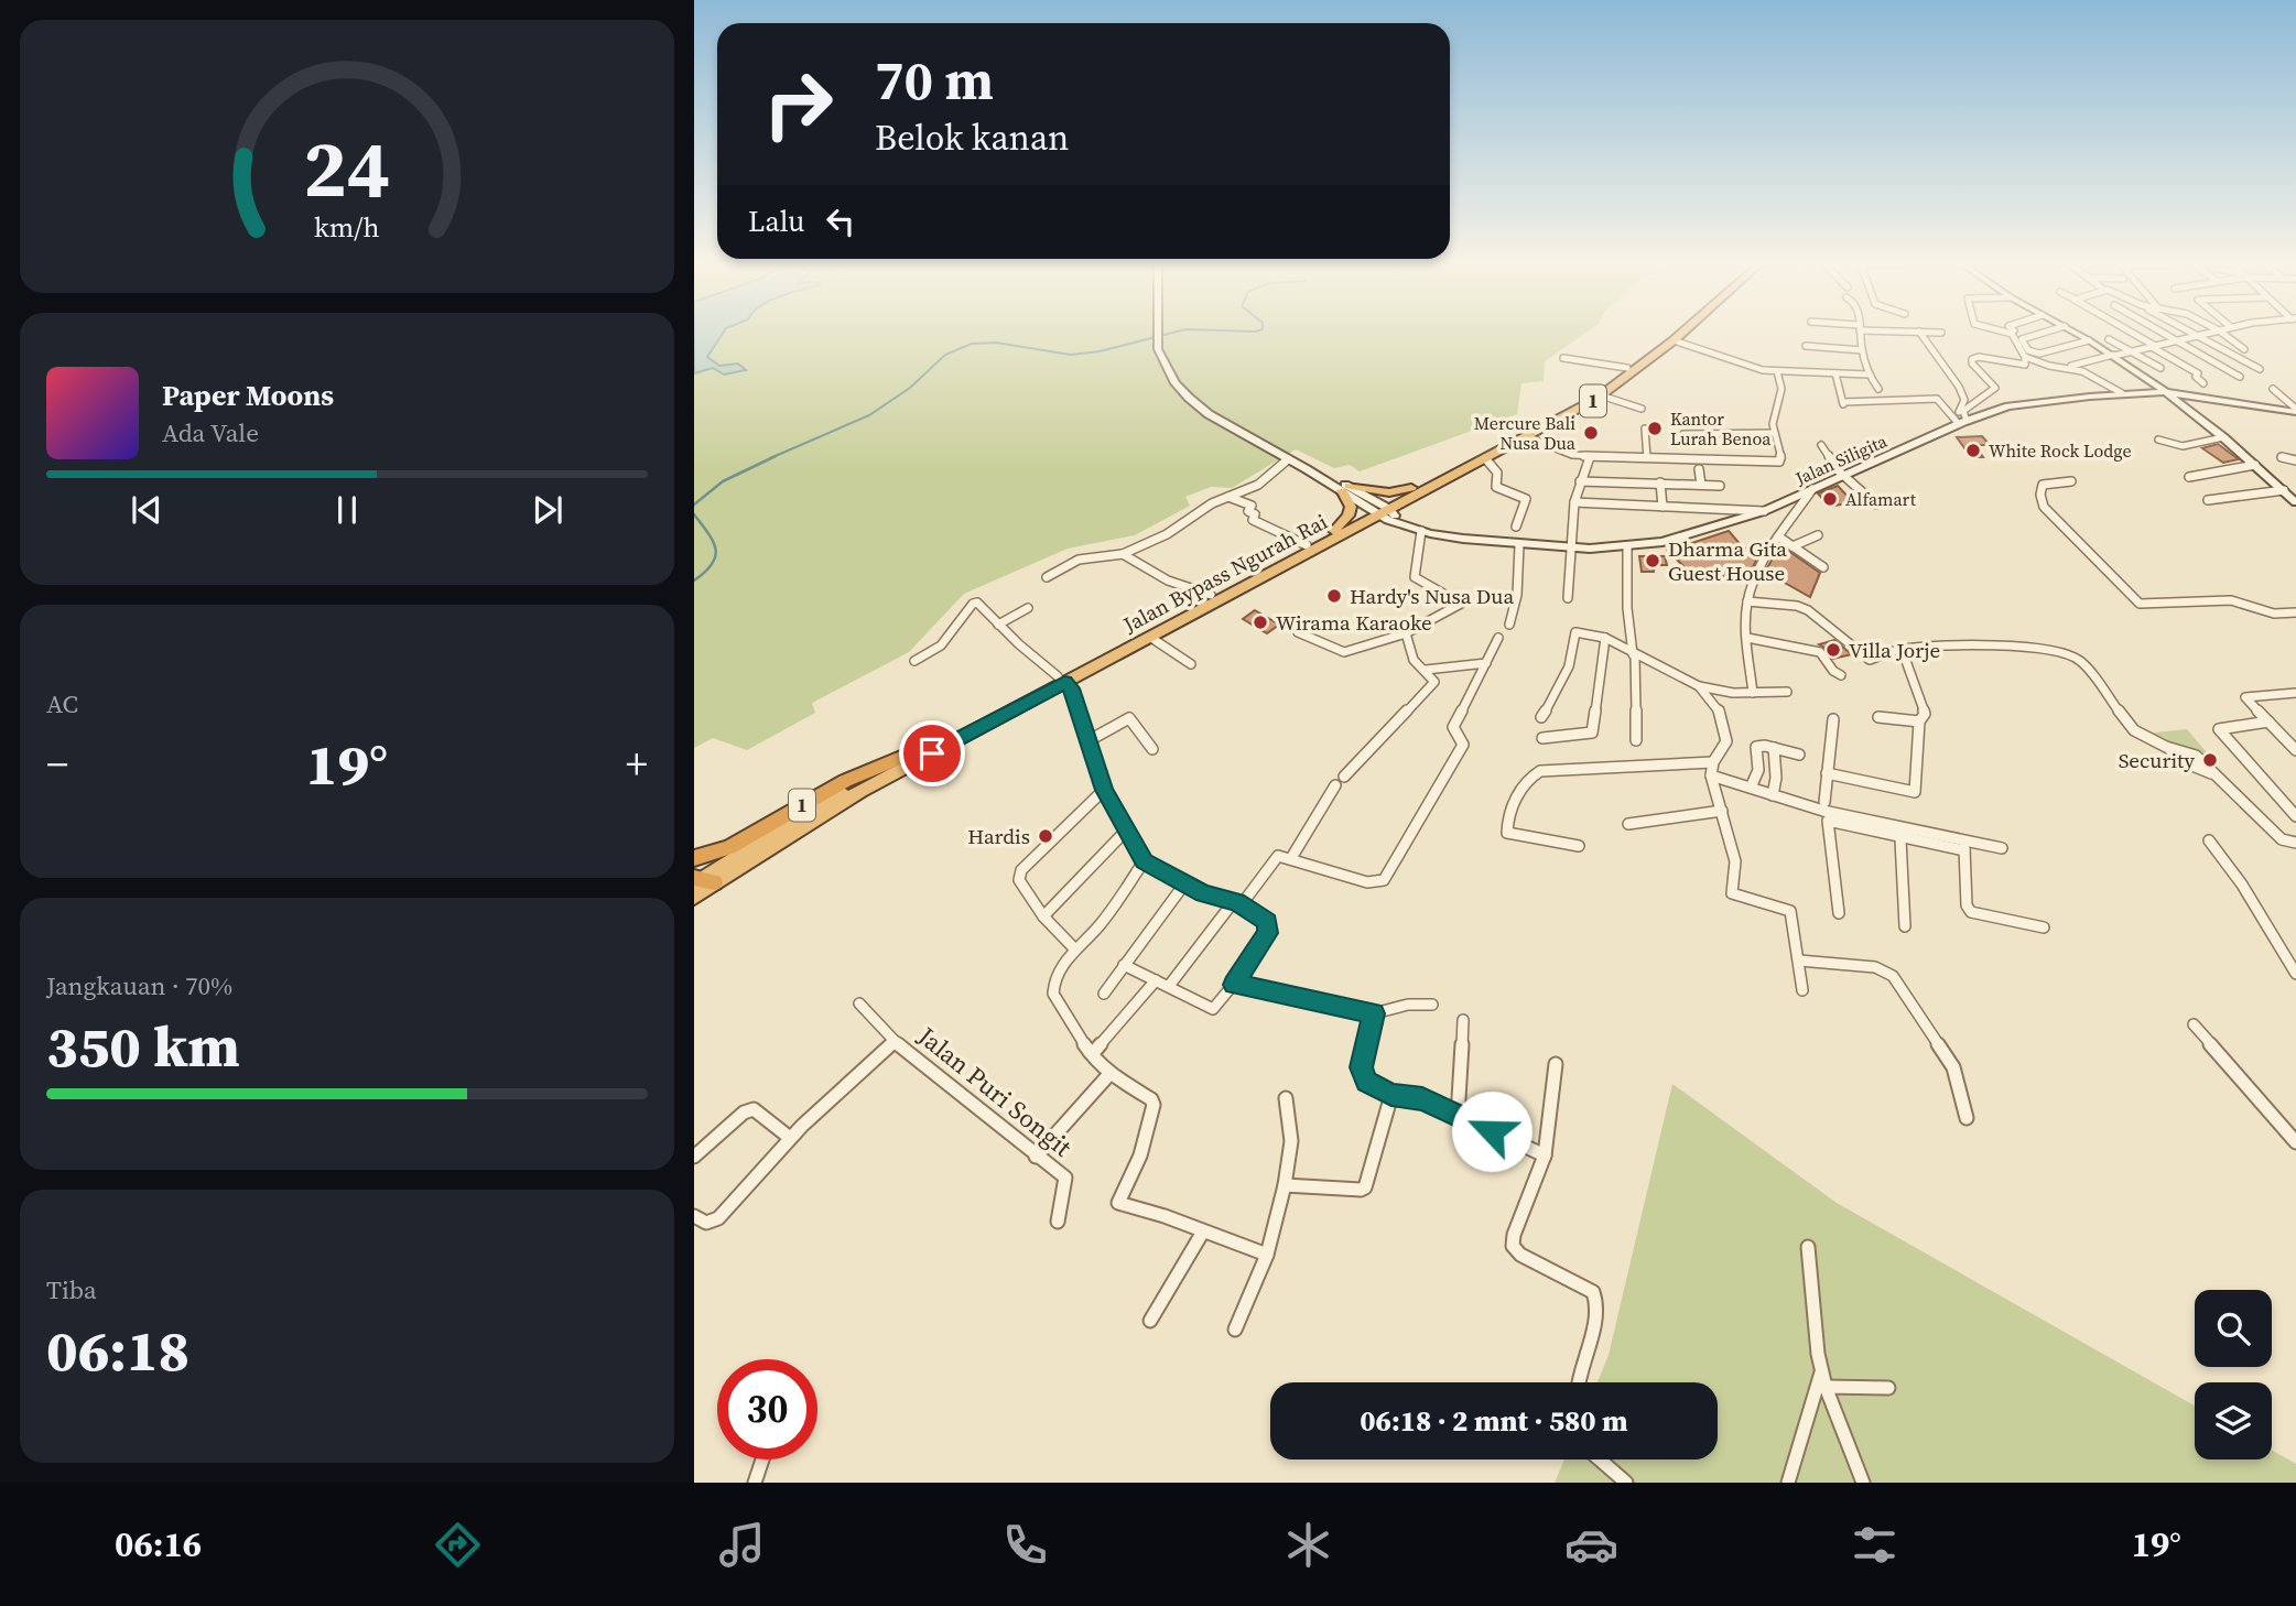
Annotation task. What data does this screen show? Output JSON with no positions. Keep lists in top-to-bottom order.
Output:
{
  "streets": {
    "highway": ["1", "Jalan Bypass Ngurah Rai"],
    "main road": ["Jalan Siligita"],
    "street": ["Jalan Puri Songit"]
  },
  "crossings": [
    ["1", "Jalan Bypass Ngurah Rai"],
    ["Jalan Siligita", "Jalan Bypass Ngurah Rai"]
  ],
  "places": [
    "Kantor Lurah Benoa",
    "Mercure Bali Nusa Dua",
    "White Rock Lodge",
    "Alfamart",
    "Dharma Gita Guest House",
    "Hardy's Nusa Dua",
    "Wirama Karaoke",
    "Villa Jorje",
    "Security",
    "Hardis"
  ],
  "page": {
    "turn": ["70 m", "Belok kanan"],
    "then": "Lalu",
    "song": ["Paper Moons", "Ada Vale"],
    "tile": [
      "AC",
      ["Jangkauan · 70%", "350 km"],
      ["Tiba", "06:18"]
    ],
    "heat": ["−", "19°", "+"],
    "limit": "30",
    "trip": "06:18 · 2 mnt · 580 m",
    "tabs": ["06:16", "19°"],
    "gauge": ["24", "km/h"]
  }
}
